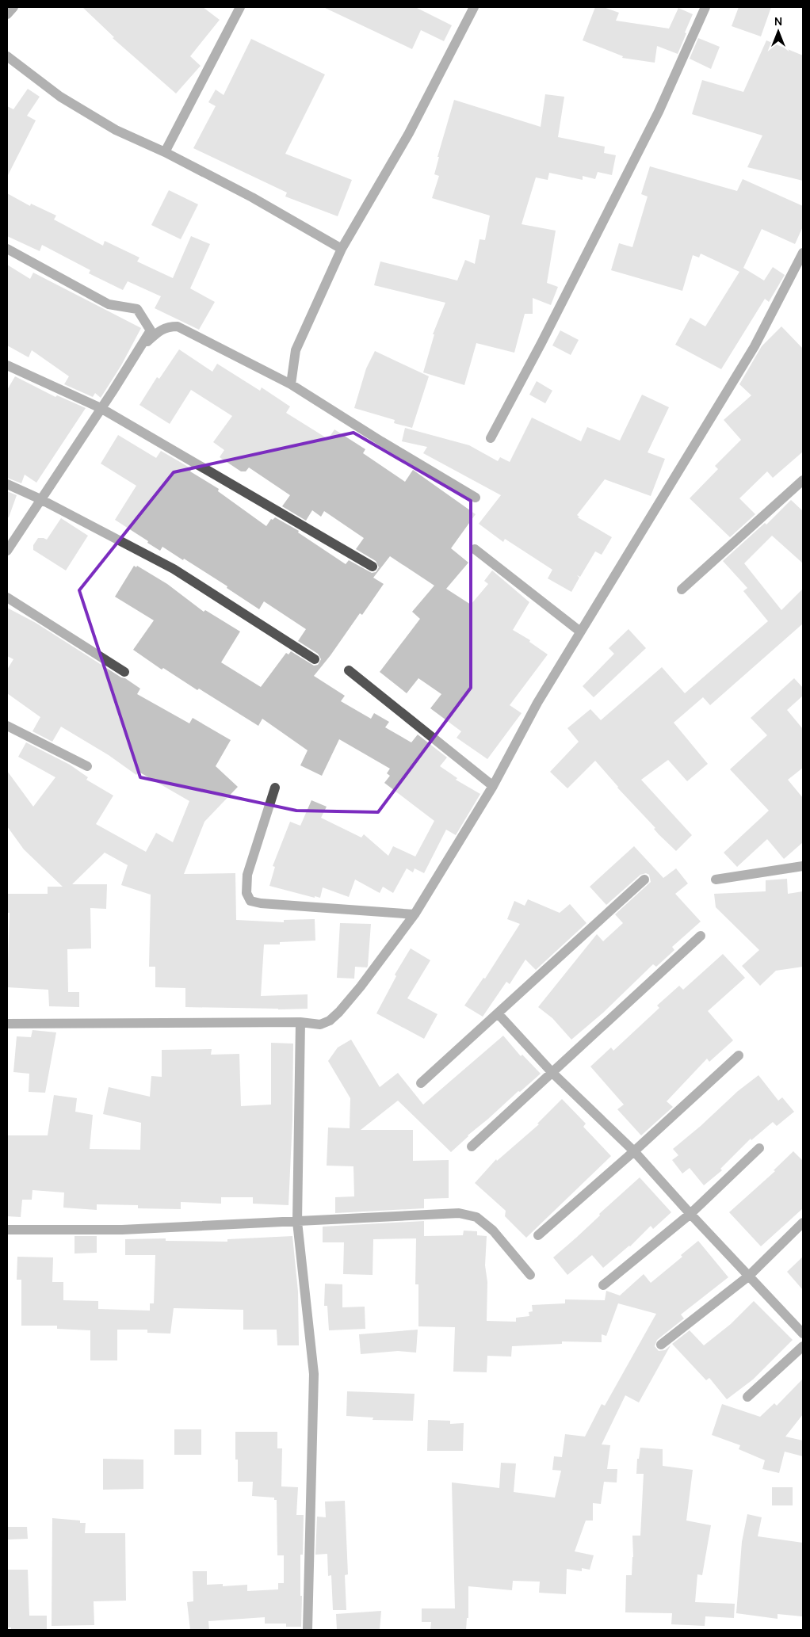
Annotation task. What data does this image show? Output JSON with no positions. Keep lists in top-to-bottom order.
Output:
{
  "north": "top"
}
